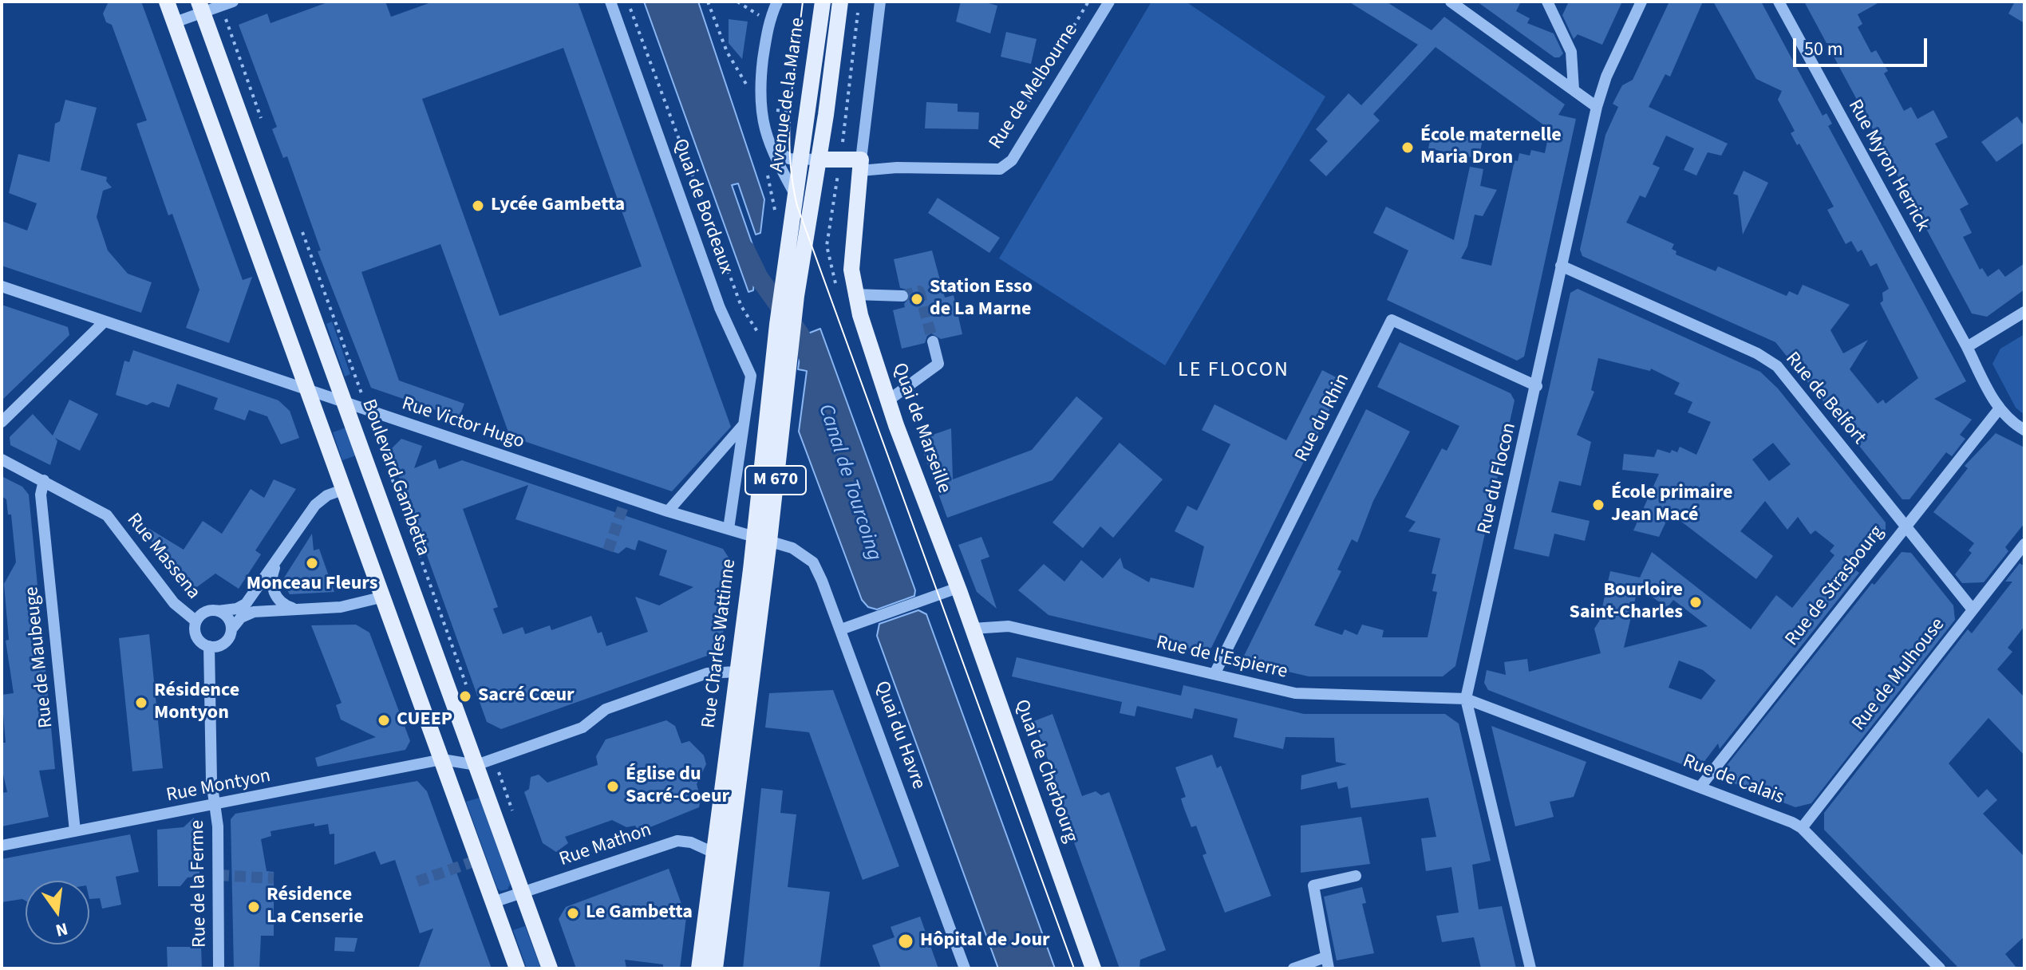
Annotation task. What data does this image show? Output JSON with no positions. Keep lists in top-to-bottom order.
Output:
{
  "streets": {
    "main road": [
      "Avenue de la Marne",
      "Quai de Marseille",
      "Boulevard Gambetta",
      "M 670",
      "Rue Charles Wattinne",
      "Quai de Cherbourg"
    ],
    "street": [
      "Rue de Melbourne",
      "Rue Myron Herrick",
      "Quai de Bordeaux",
      "Rue de Belfort",
      "Rue du Rhin",
      "Rue Victor Hugo",
      "Rue du Flocon",
      "Rue Massena",
      "Rue de Strasbourg",
      "Rue de Maubeuge",
      "Rue de l'Espierre",
      "Rue de Mulhouse",
      "Quai du Havre",
      "Rue de Calais",
      "Rue Montyon",
      "Rue Mathon",
      "Rue de la Ferme"
    ]
  },
  "crossings": [
    ["Rue de Melbourne", "Avenue de la Marne"],
    ["Avenue de la Marne", "Rue Charles Wattinne"],
    ["Rue Myron Herrick", "Rue de Strasbourg"],
    ["Quai de Bordeaux", "Rue Victor Hugo"],
    ["Rue de Belfort", "Rue du Flocon"],
    ["Rue de Belfort", "Rue de Strasbourg"],
    ["Rue de Belfort", "Rue de Mulhouse"],
    ["Rue du Rhin", "Rue du Flocon"],
    ["Rue du Rhin", "Rue de l'Espierre"],
    ["Rue Victor Hugo", "Boulevard Gambetta"],
    ["Rue Victor Hugo", "Rue Charles Wattinne"],
    ["Rue Victor Hugo", "Quai du Havre"],
    ["Quai de Marseille", "Quai de Cherbourg"],
    ["Boulevard Gambetta", "Rue Mathon"],
    ["Rue du Flocon", "Rue de l'Espierre"],
    ["Rue du Flocon", "Rue de Calais"],
    ["Rue Massena", "Rue de Maubeuge"],
    ["Rue Massena", "Rue de la Ferme"],
    ["Rue de Strasbourg", "Rue de Calais"],
    ["Rue Charles Wattinne", "Quai du Havre"],
    ["Rue Charles Wattinne", "Rue Mathon"],
    ["Rue de Maubeuge", "Rue Montyon"],
    ["Rue de l'Espierre", "Quai de Cherbourg"],
    ["Rue de l'Espierre", "Rue de Calais"],
    ["Rue de Mulhouse", "Rue de Calais"],
    ["Rue Montyon", "Rue de la Ferme"]
  ],
  "districts": ["LE FLOCON"],
  "water": ["Canal de Tourcoing"],
  "places": [
    "École maternelle Maria Dron",
    "Lycée Gambetta",
    "Station Esso de La Marne",
    "École primaire Jean Macé",
    "Monceau Fleurs",
    "Bourloire Saint-Charles",
    "Sacré Cœur",
    "Résidence Montyon",
    "CUEEP",
    "Église du Sacré-Coeur",
    "Résidence La Censerie",
    "Le Gambetta",
    "Hôpital de Jour"
  ],
  "scale_bar": "50 m",
  "north": "bottom"
}
